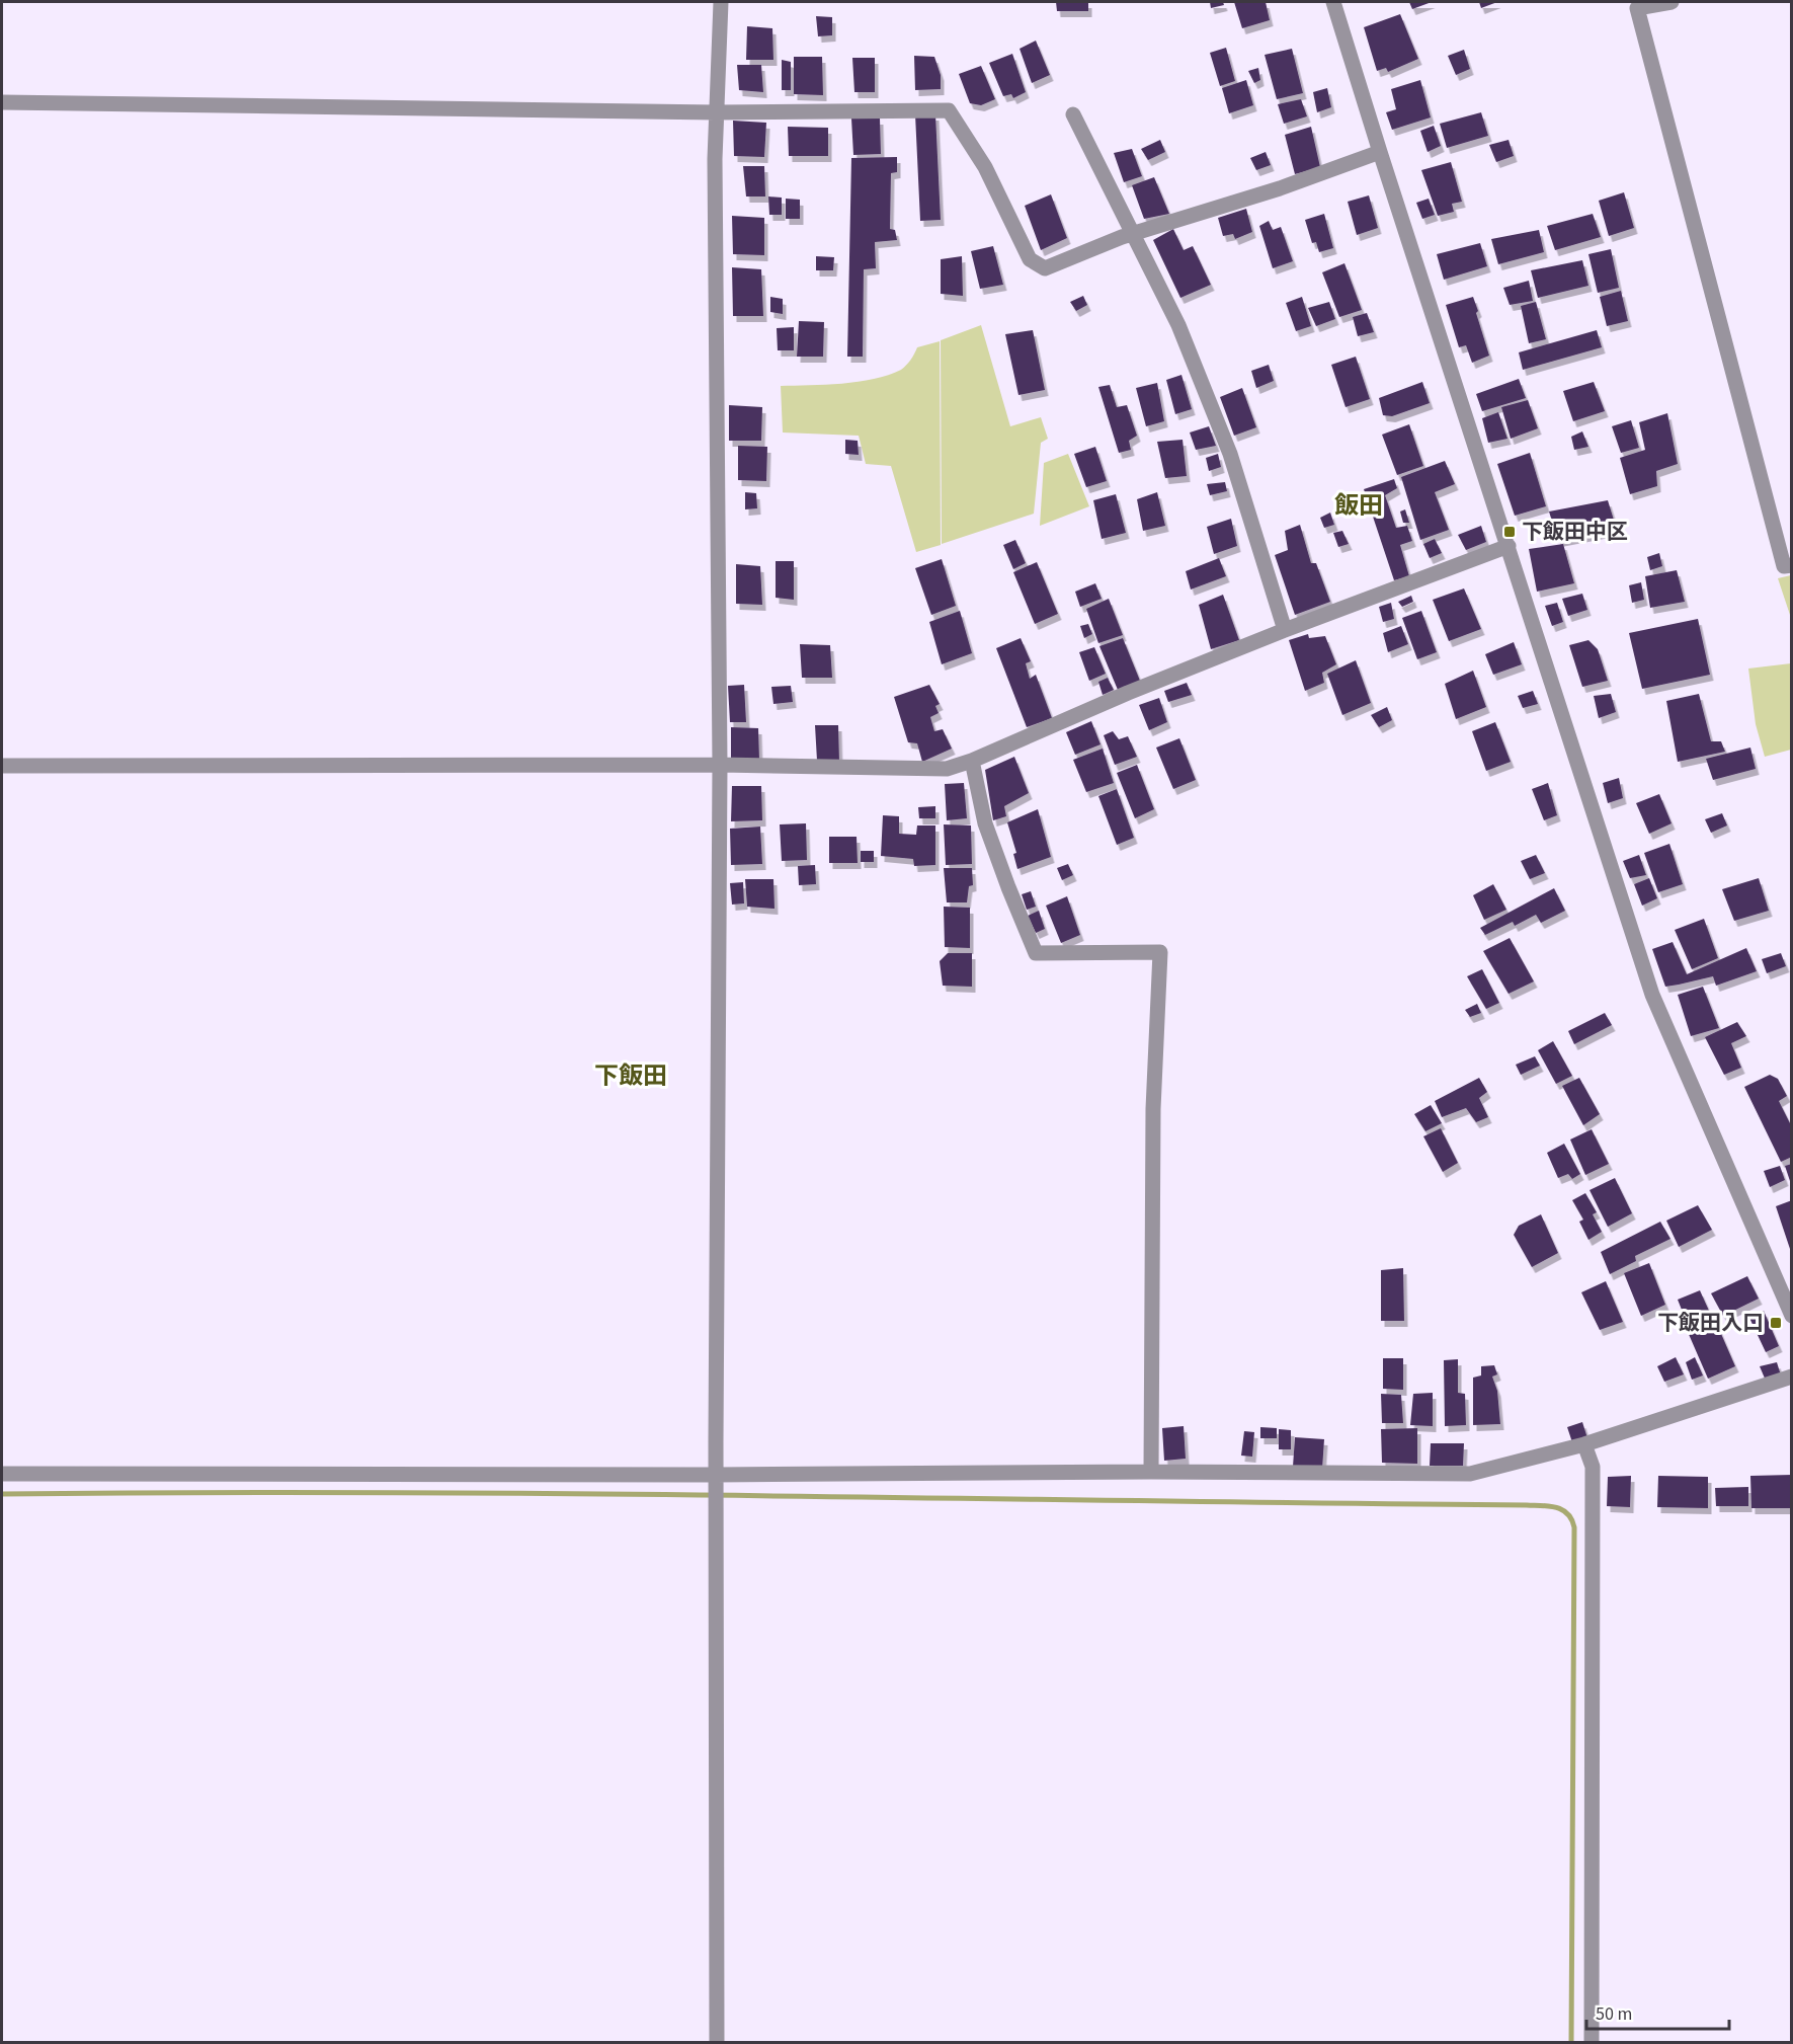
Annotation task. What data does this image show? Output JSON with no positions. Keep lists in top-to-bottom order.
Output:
{
  "districts": ["飯田", "下飯田"],
  "places": {
    "transit": ["下飯田中区", "下飯田入口"]
  },
  "scale_bar": "50 m"
}
